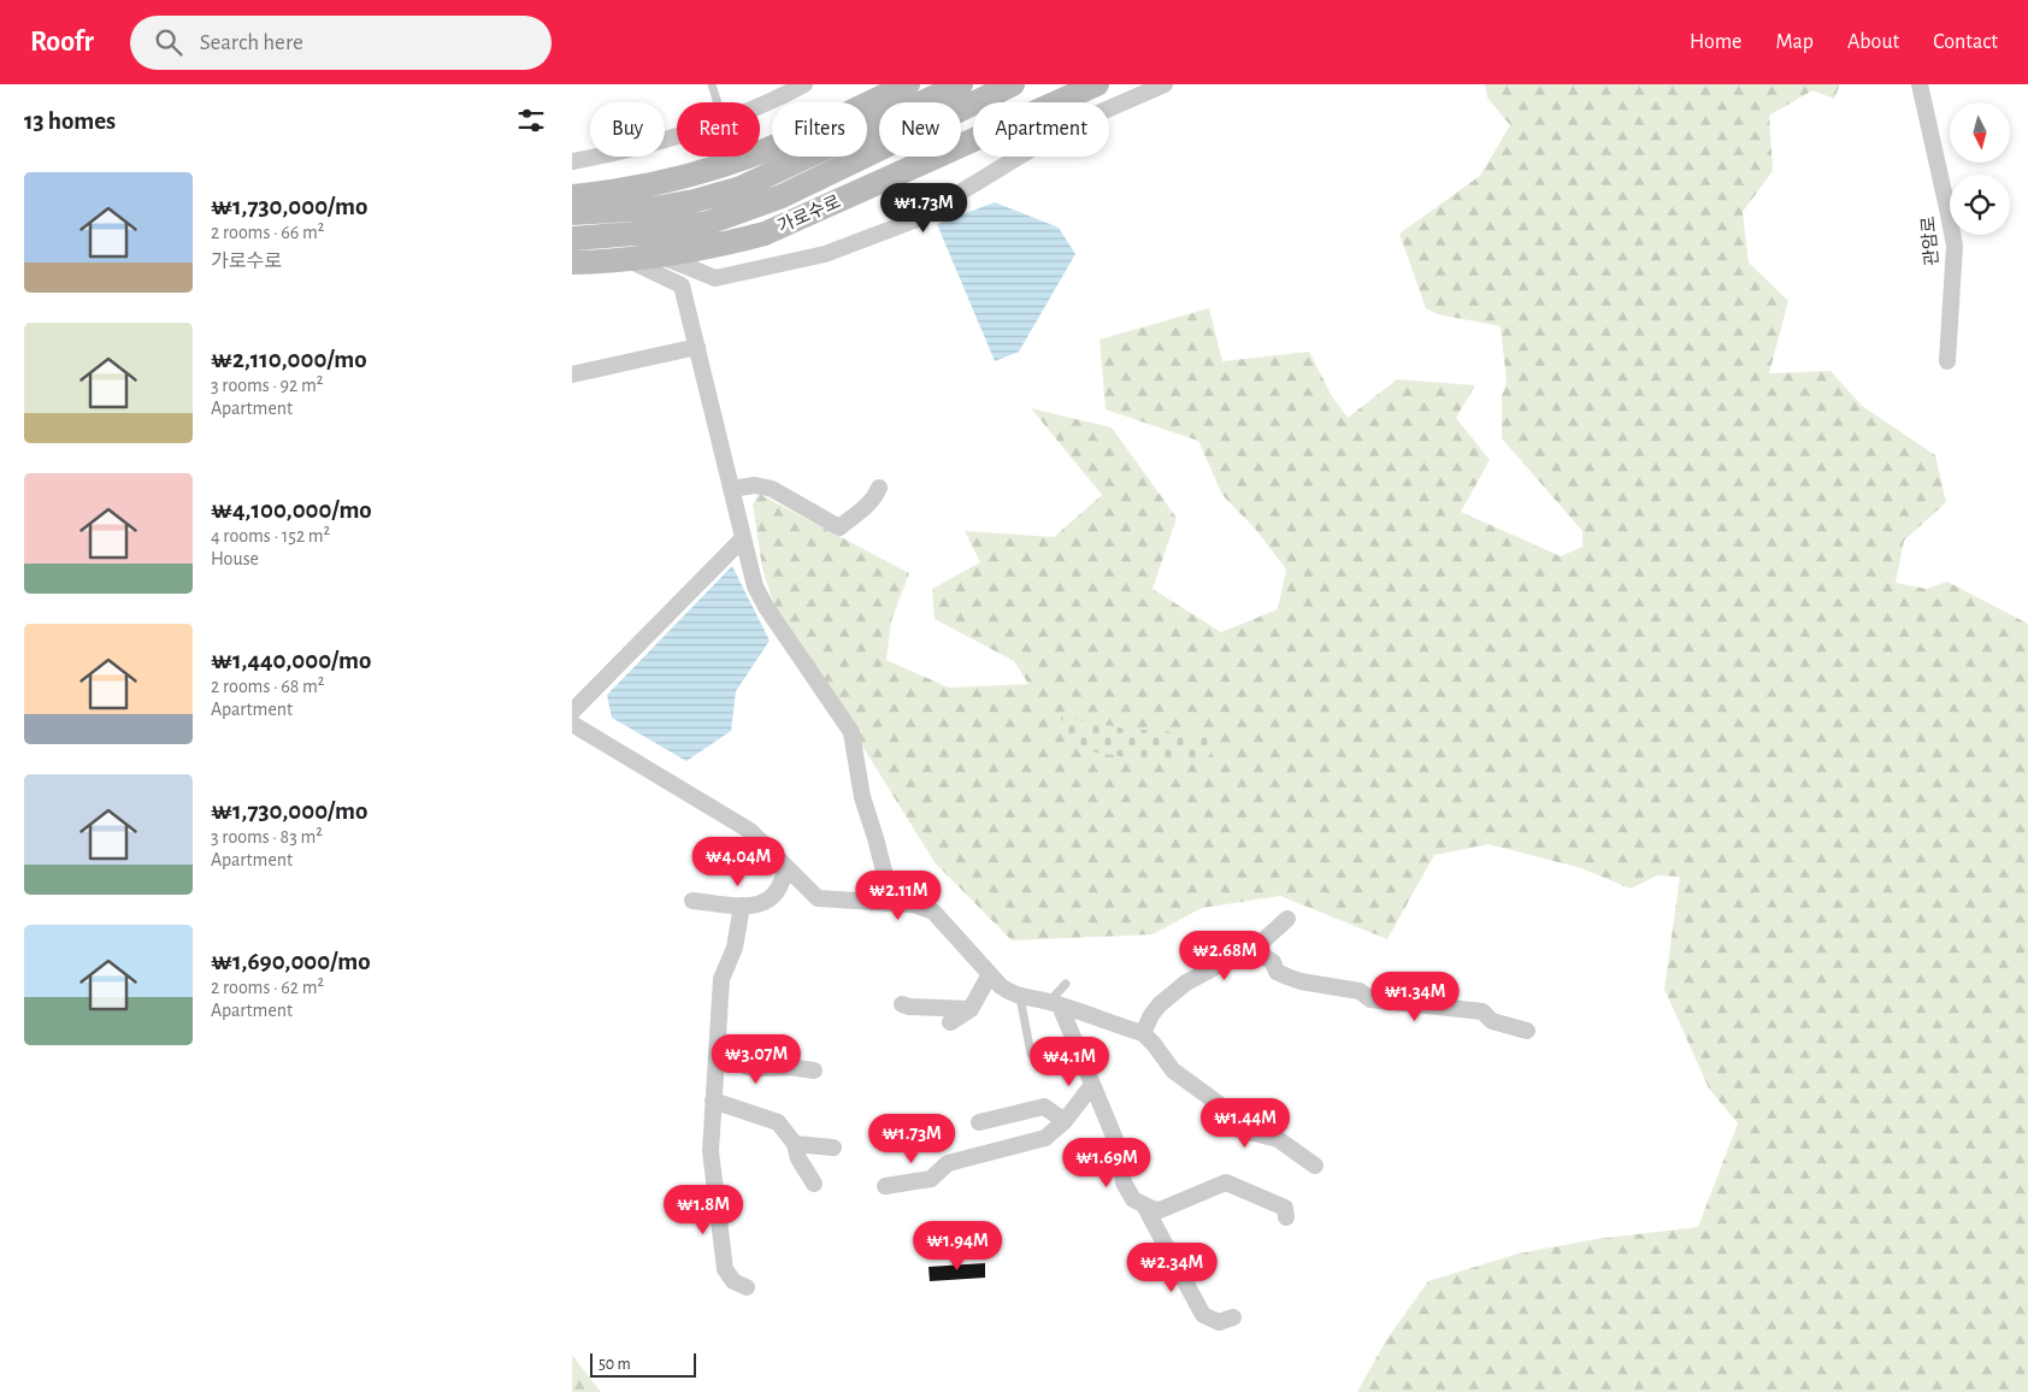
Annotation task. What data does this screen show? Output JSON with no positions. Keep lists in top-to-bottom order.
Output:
{
  "streets": {
    "main road": ["가로수로"],
    "street": ["관암로"]
  },
  "scale_bar": "50 m",
  "north": "bottom",
  "page": {
    "header": "Roofr",
    "search": "Search here",
    "nav": [
      "Home",
      "Map",
      "About",
      "Contact"
    ],
    "heading": "13 homes",
    "chip": [
      "Buy",
      "Rent",
      "Filters",
      "New",
      "Apartment"
    ],
    "list": [
      {
        "name": "₩1,730,000/mo",
        "note": "2 rooms · 66 m² · 가로수로"
      },
      {
        "name": "₩2,110,000/mo",
        "note": "3 rooms · 92 m² · Apartment"
      },
      {
        "name": "₩4,100,000/mo",
        "note": "4 rooms · 152 m² · House"
      },
      {
        "name": "₩1,440,000/mo",
        "note": "2 rooms · 68 m² · Apartment"
      },
      {
        "name": "₩1,730,000/mo",
        "note": "3 rooms · 83 m² · Apartment"
      },
      {
        "name": "₩1,690,000/mo",
        "note": "2 rooms · 62 m² · Apartment"
      }
    ],
    "price": [
      "₩1.73M",
      "₩4.04M",
      "₩2.11M",
      "₩2.68M",
      "₩1.34M",
      "₩3.07M",
      "₩4.1M",
      "₩1.44M",
      "₩1.73M",
      "₩1.69M",
      "₩1.8M",
      "₩1.94M",
      "₩2.34M"
    ],
    "scale": "50 m"
  }
}
